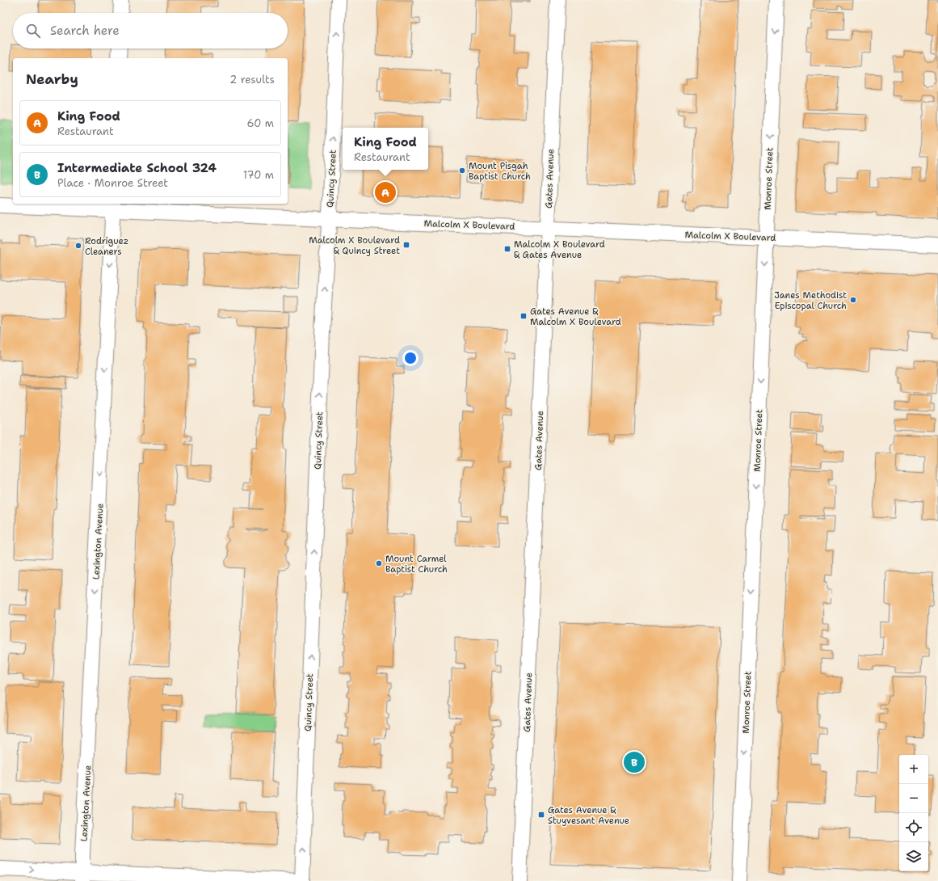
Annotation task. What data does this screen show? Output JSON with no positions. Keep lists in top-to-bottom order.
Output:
{
  "streets": {
    "street": [
      "Quincy Street",
      "Gates Avenue",
      "Monroe Street",
      "Malcolm X Boulevard",
      "Lexington Avenue"
    ]
  },
  "crossings": [
    ["Quincy Street", "Malcolm X Boulevard"],
    ["Gates Avenue", "Malcolm X Boulevard"],
    ["Monroe Street", "Malcolm X Boulevard"],
    ["Malcolm X Boulevard", "Lexington Avenue"]
  ],
  "one_way": ["Quincy Street", "Monroe Street", "Lexington Avenue"],
  "places": {
    "other": [
      "Mount Pisgah Baptist Church",
      "Rodriguez Cleaners",
      "Janes Methodist Episcopal Church",
      "Mount Carmel Baptist Church"
    ],
    "transit": [
      "Malcolm X Boulevard & Quincy Street",
      "Malcolm X Boulevard & Gates Avenue",
      "Gates Avenue & Malcolm X Boulevard",
      "Gates Avenue & Stuyvesant Avenue"
    ]
  },
  "page": {
    "search": "Search here",
    "heading": ["Nearby", "2 results"],
    "list": [
      {
        "mark": "A",
        "name": "King Food",
        "note": "Restaurant",
        "value": "60 m"
      },
      {
        "mark": "B",
        "name": "Intermediate School 324",
        "note": "Place · Monroe Street",
        "value": "170 m"
      }
    ],
    "popup": ["King Food", "Restaurant"],
    "pins": ["A", "B"],
    "map_buttons": ["+", "−"]
  }
}
